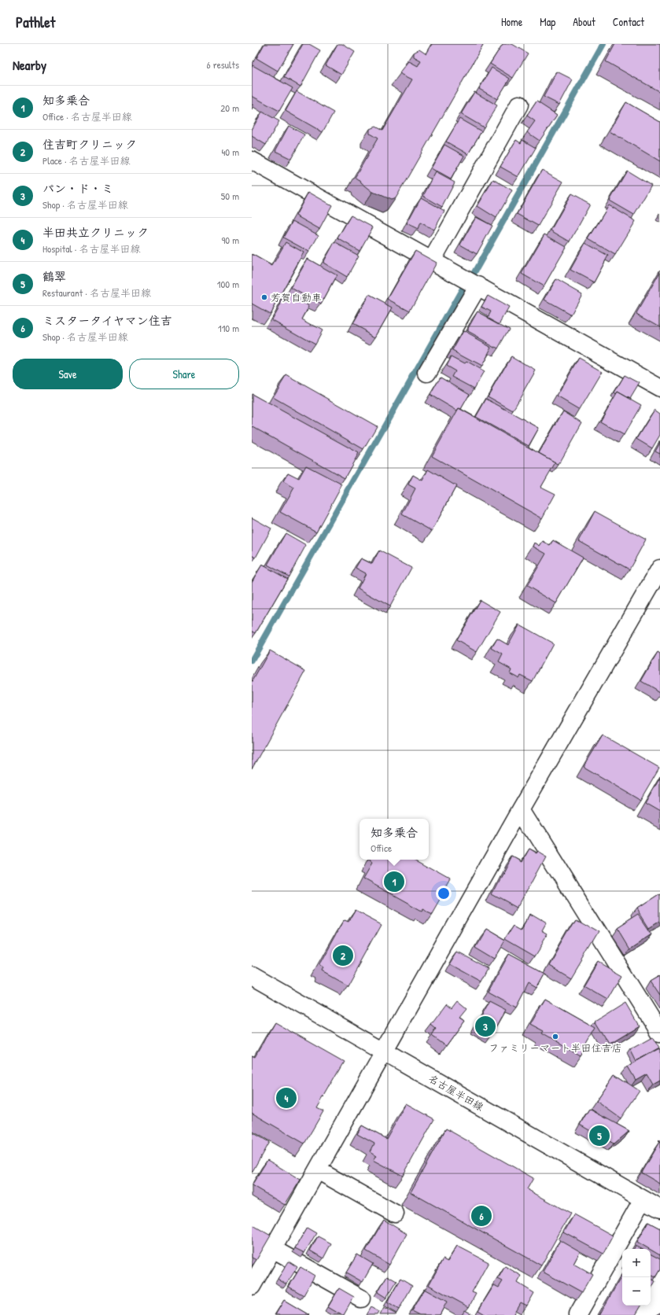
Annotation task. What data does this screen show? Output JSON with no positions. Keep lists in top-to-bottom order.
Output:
{
  "streets": {
    "street": ["名古屋半田線"]
  },
  "places": ["芳賀自動車", "ファミリーマート半田住吉店"],
  "page": {
    "header": "Pathlet",
    "nav": [
      "Home",
      "Map",
      "About",
      "Contact"
    ],
    "heading": ["Nearby", "6 results"],
    "list": [
      {
        "mark": "1",
        "name": "知多乗合",
        "note": "Office · 名古屋半田線",
        "value": "20 m"
      },
      {
        "mark": "2",
        "name": "住吉町クリニック",
        "note": "Place · 名古屋半田線",
        "value": "40 m"
      },
      {
        "mark": "3",
        "name": "パン・ド・ミ",
        "note": "Shop · 名古屋半田線",
        "value": "50 m"
      },
      {
        "mark": "4",
        "name": "半田共立クリニック",
        "note": "Hospital · 名古屋半田線",
        "value": "90 m"
      },
      {
        "mark": "5",
        "name": "鶴翠",
        "note": "Restaurant · 名古屋半田線",
        "value": "100 m"
      },
      {
        "mark": "6",
        "name": "ミスタータイヤマン住吉",
        "note": "Shop · 名古屋半田線",
        "value": "110 m"
      }
    ],
    "buttons": ["Save", "Share"],
    "popup": ["知多乗合", "Office"],
    "pins": [
      "1",
      "2",
      "3",
      "4",
      "5",
      "6"
    ],
    "map_buttons": ["+", "−"]
  }
}
